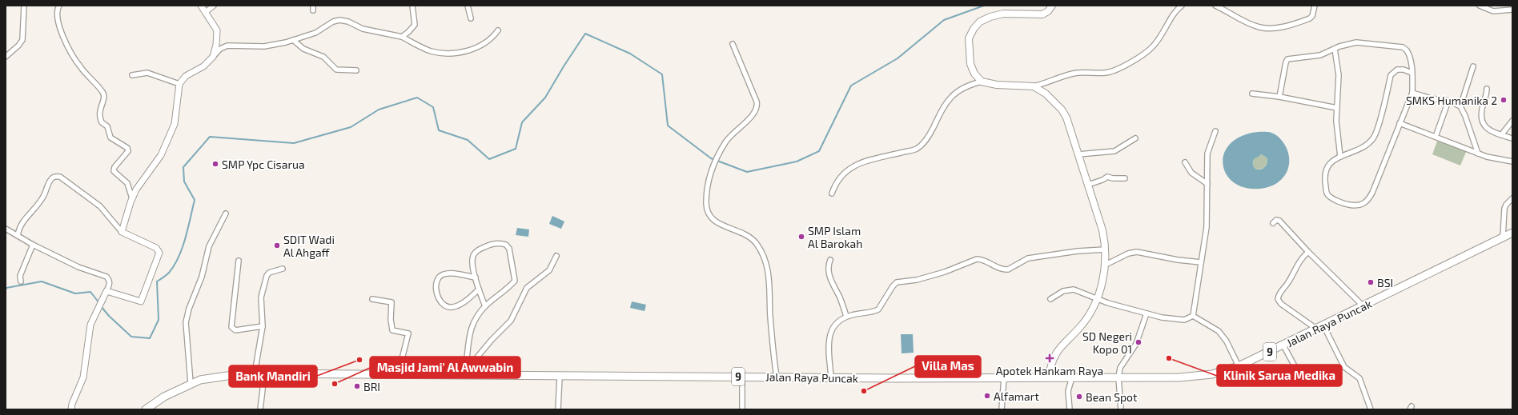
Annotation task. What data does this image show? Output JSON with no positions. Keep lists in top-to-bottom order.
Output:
{
  "streets": {
    "highway": ["Jalan Raya Puncak", "9"]
  },
  "places": {
    "other": [
      "SMKS Humanika 2",
      "SMP Ypc Cisarua",
      "SMP Islam Al Barokah",
      "SDIT Wadi Al Ahgaff",
      "BSI",
      "SD Negeri Kopo 01",
      "Klinik Sarua Medika",
      "Bank Mandiri",
      "Masjid Jami' Al Awwabin",
      "BRI",
      "Villa Mas",
      "Alfamart",
      "Bean Spot"
    ],
    "health": ["Apotek Hankam Raya"]
  }
}
